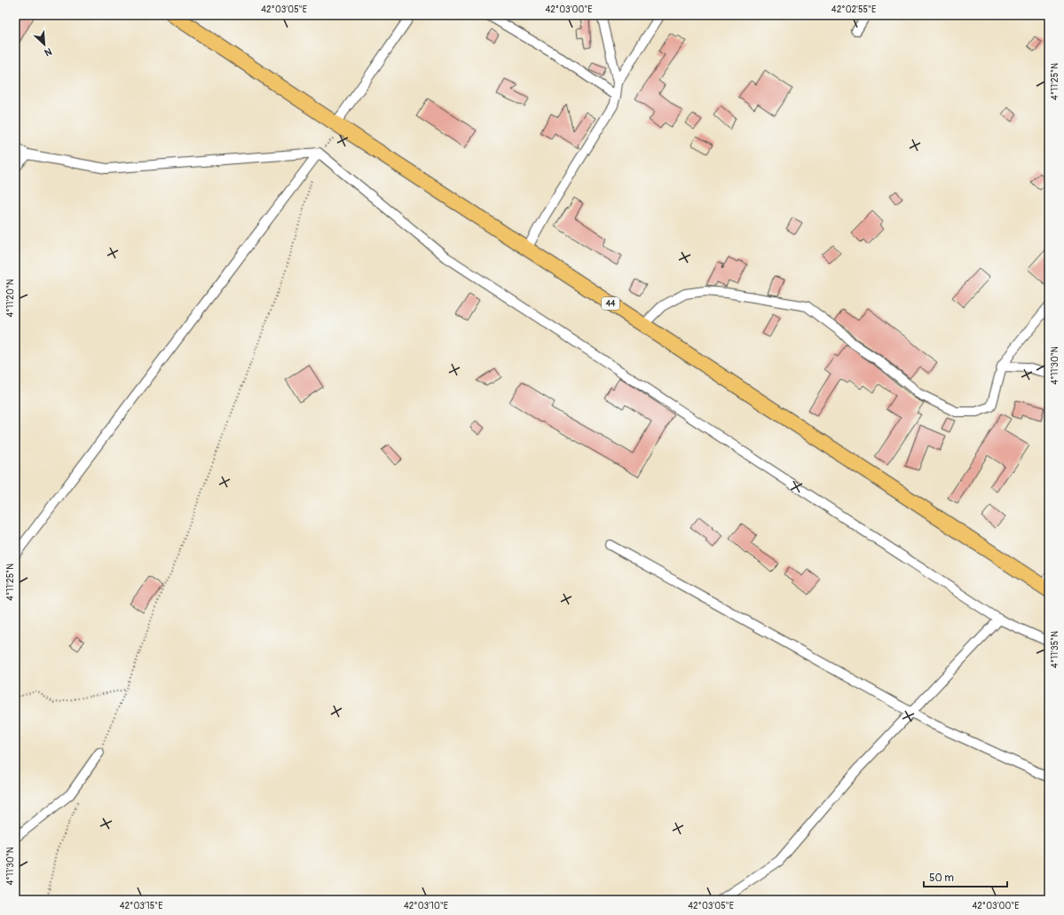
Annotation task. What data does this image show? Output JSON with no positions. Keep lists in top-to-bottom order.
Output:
{
  "streets": {
    "main road": ["44"]
  },
  "scale_bar": "50 m",
  "north": "bottom right",
  "coordinates": [
    "42°03'05\"E",
    "42°03'00\"E",
    "42°02'55\"E",
    "4°11'25\"N",
    "4°11'20\"N",
    "4°11'30\"N",
    "4°11'35\"N",
    "42°03'15\"E",
    "42°03'10\"E"
  ]
}
